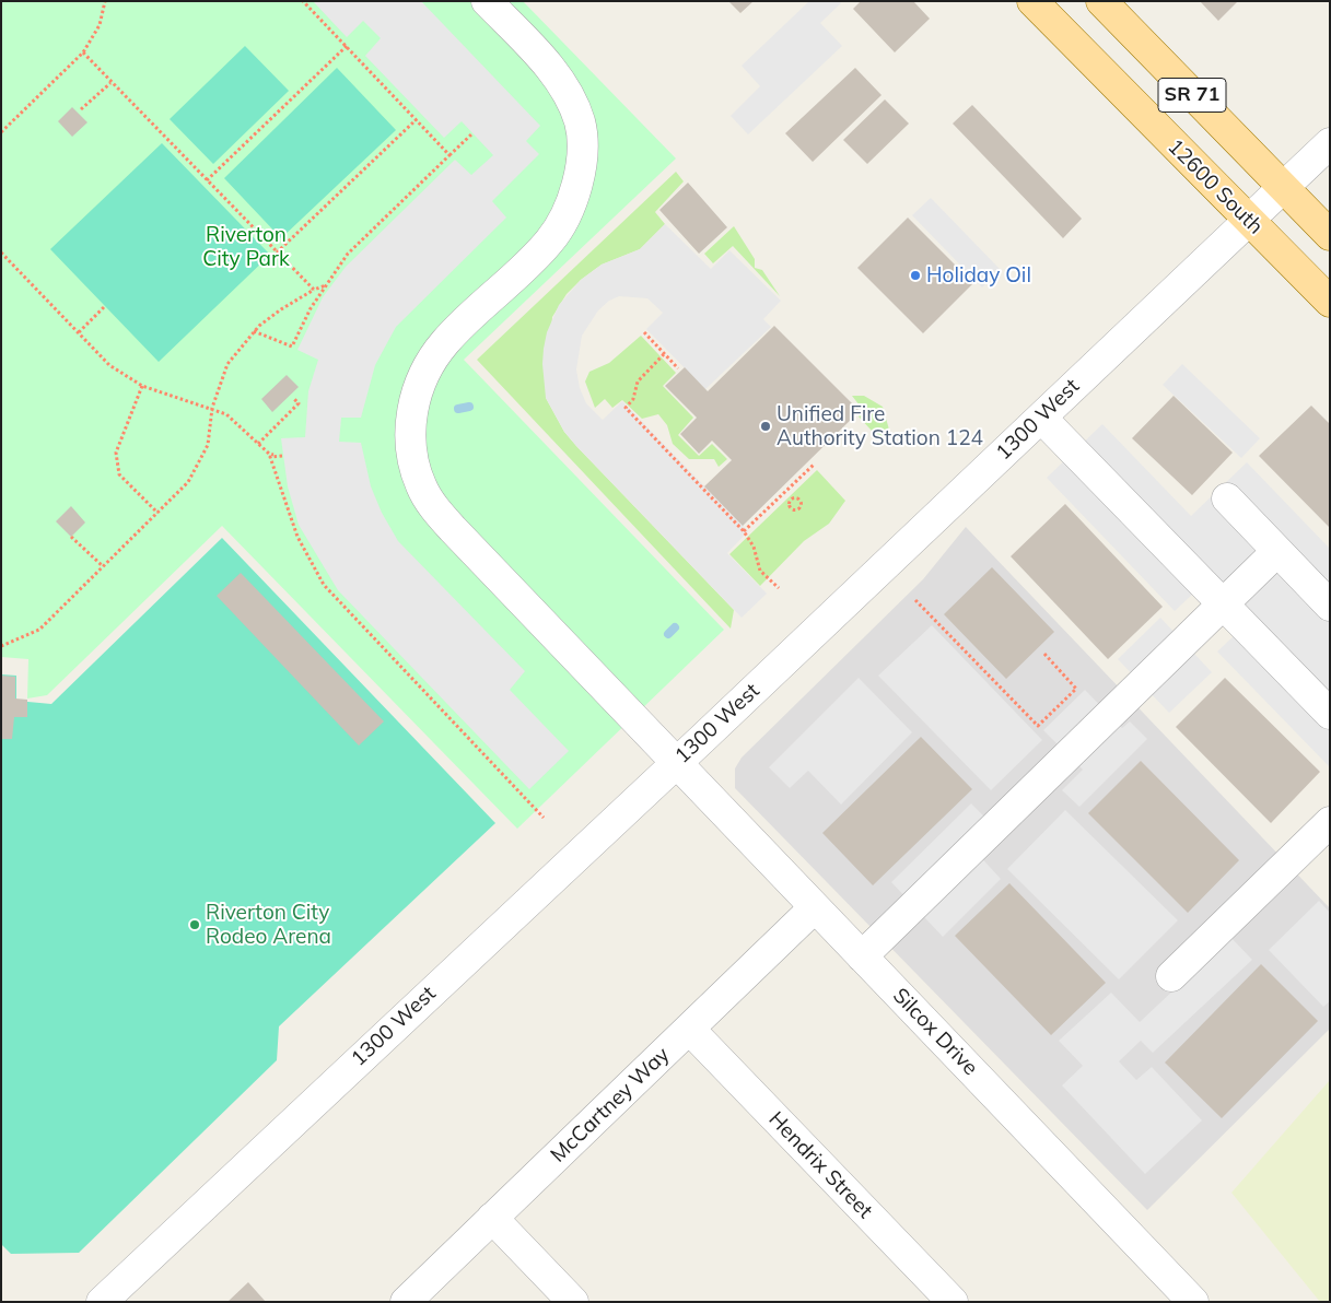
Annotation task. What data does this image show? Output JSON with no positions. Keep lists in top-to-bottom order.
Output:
{
  "streets": {
    "main road": ["SR 71", "12600 South"],
    "street": [
      "1300 West",
      "Silcox Drive",
      "McCartney Way",
      "Hendrix Street"
    ]
  },
  "crossings": [
    ["SR 71", "1300 West"],
    ["12600 South", "1300 West"],
    ["1300 West", "Silcox Drive"],
    ["Silcox Drive", "McCartney Way"],
    ["McCartney Way", "Hendrix Street"]
  ],
  "parks": ["Riverton City Park"],
  "places": ["Holiday Oil", "Unified Fire Authority Station 124", "Riverton City Rodeo Arena"]
}
